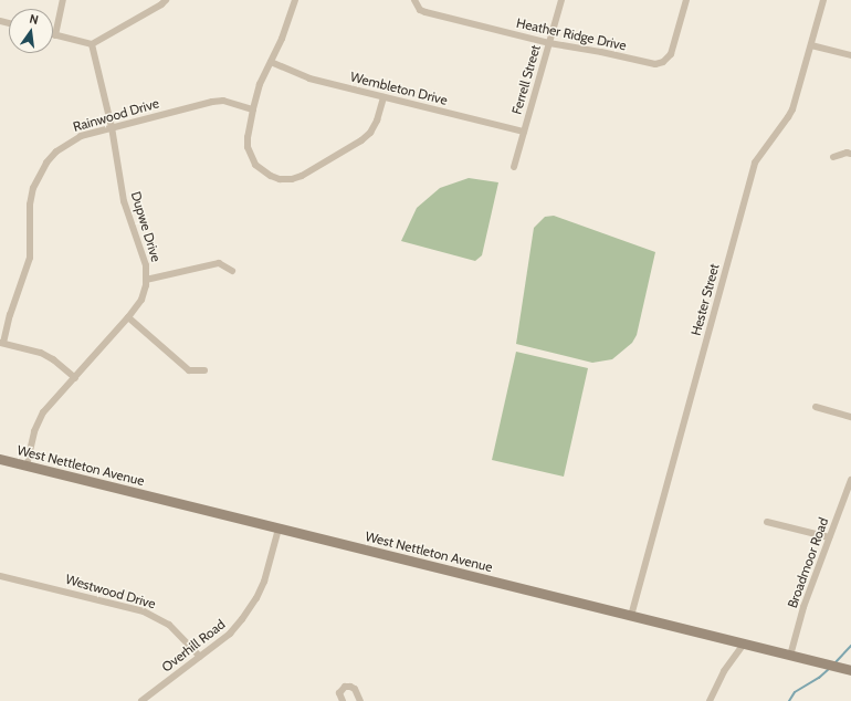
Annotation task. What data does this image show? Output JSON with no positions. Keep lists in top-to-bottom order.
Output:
{
  "streets": {
    "street": [
      "Heather Ridge Drive",
      "Ferrell Street",
      "Wembleton Drive",
      "Rainwood Drive",
      "Dupwe Drive",
      "Hester Street",
      "West Nettleton Avenue",
      "Broadmoor Road",
      "Westwood Drive",
      "Overhill Road"
    ]
  },
  "crossings": [
    ["Heather Ridge Drive", "Ferrell Street"],
    ["Ferrell Street", "Wembleton Drive"],
    ["Rainwood Drive", "Dupwe Drive"],
    ["Dupwe Drive", "West Nettleton Avenue"],
    ["Hester Street", "West Nettleton Avenue"],
    ["West Nettleton Avenue", "Broadmoor Road"],
    ["West Nettleton Avenue", "Overhill Road"],
    ["Westwood Drive", "Overhill Road"]
  ],
  "north": "top"
}
